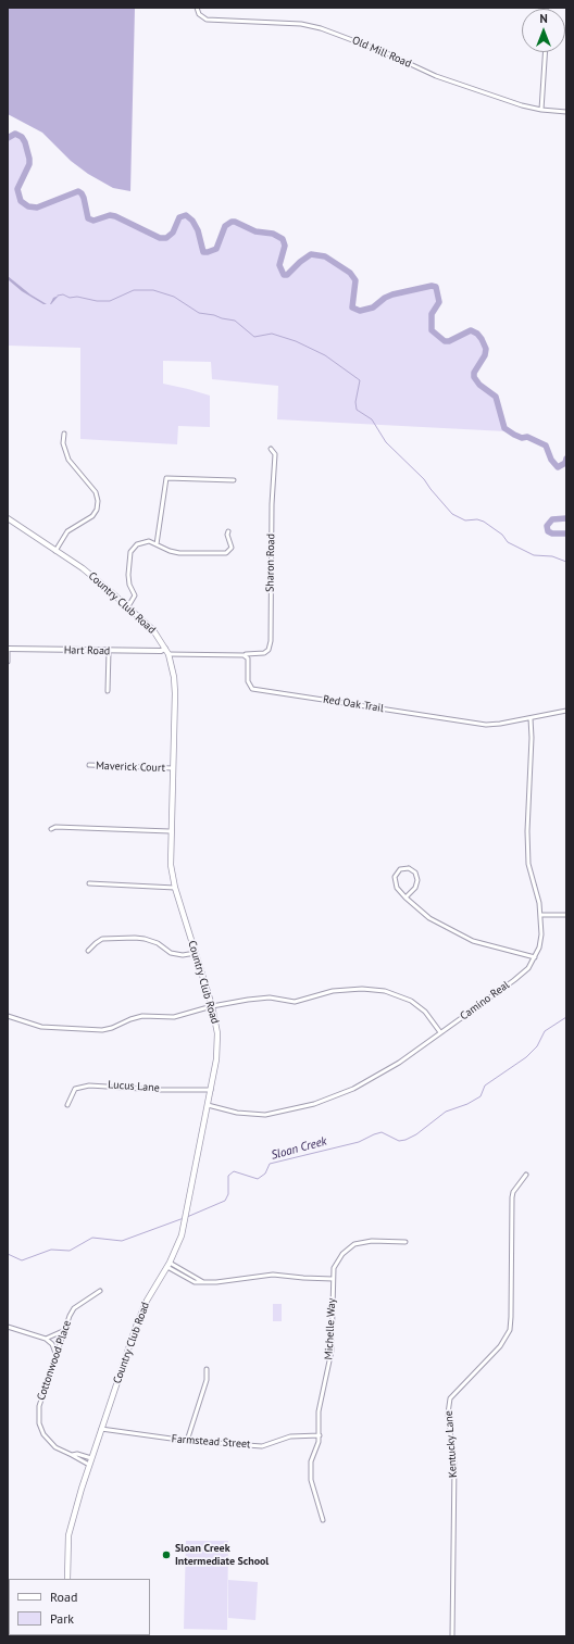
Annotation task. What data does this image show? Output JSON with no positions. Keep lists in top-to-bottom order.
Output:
{
  "streets": {
    "main road": ["Country Club Road"],
    "street": [
      "Old Mill Road",
      "Sharon Road",
      "Hart Road",
      "Red Oak Trail",
      "Maverick Court",
      "Camino Real",
      "Lucus Lane",
      "Michelle Way",
      "Cottonwood Place",
      "Farmstead Street",
      "Kentucky Lane"
    ]
  },
  "crossings": [
    ["Sharon Road", "Red Oak Trail"],
    ["Country Club Road", "Hart Road"],
    ["Country Club Road", "Maverick Court"],
    ["Country Club Road", "Camino Real"],
    ["Country Club Road", "Lucus Lane"],
    ["Country Club Road", "Cottonwood Place"],
    ["Country Club Road", "Farmstead Street"],
    ["Red Oak Trail", "Camino Real"],
    ["Michelle Way", "Farmstead Street"]
  ],
  "water": ["Sloan Creek"],
  "places": ["Sloan Creek Intermediate School"],
  "legend": ["Road", "Park"],
  "north": "top"
}
